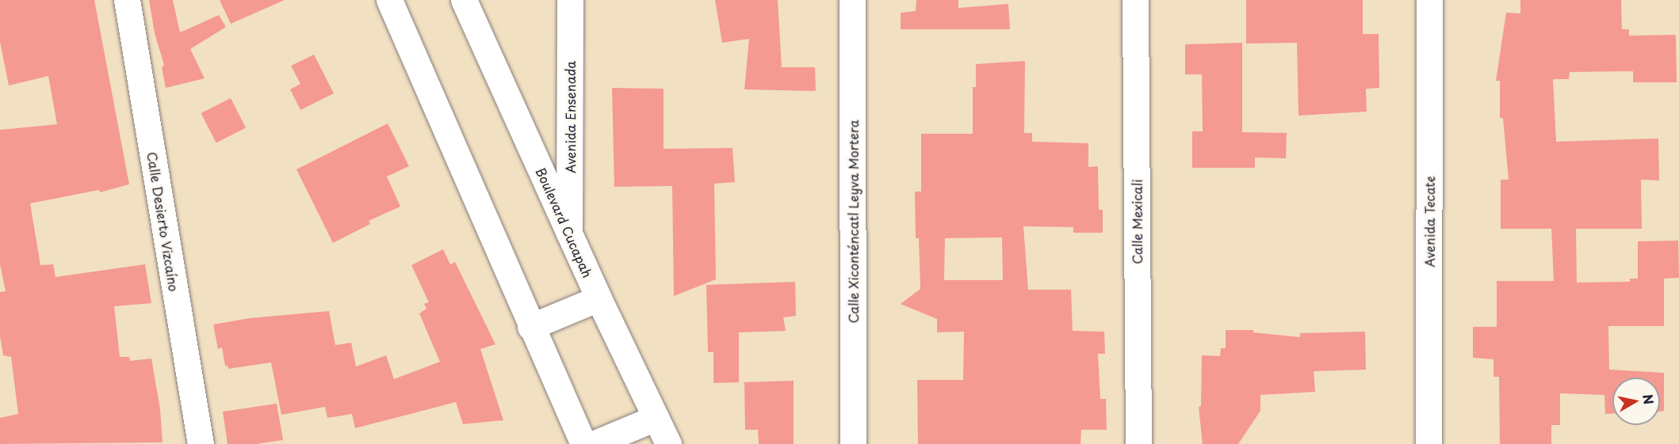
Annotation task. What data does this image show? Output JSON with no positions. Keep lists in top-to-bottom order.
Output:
{
  "streets": {
    "street": [
      "Avenida Ensenada",
      "Calle Desierto Vizcaíno",
      "Calle Xiconténcatl Leyva Mortera",
      "Calle Mexicali",
      "Avenida Tecate",
      "Boulevard Cucapah"
    ]
  },
  "crossings": [
    ["Avenida Ensenada", "Boulevard Cucapah"]
  ],
  "north": "right"
}
